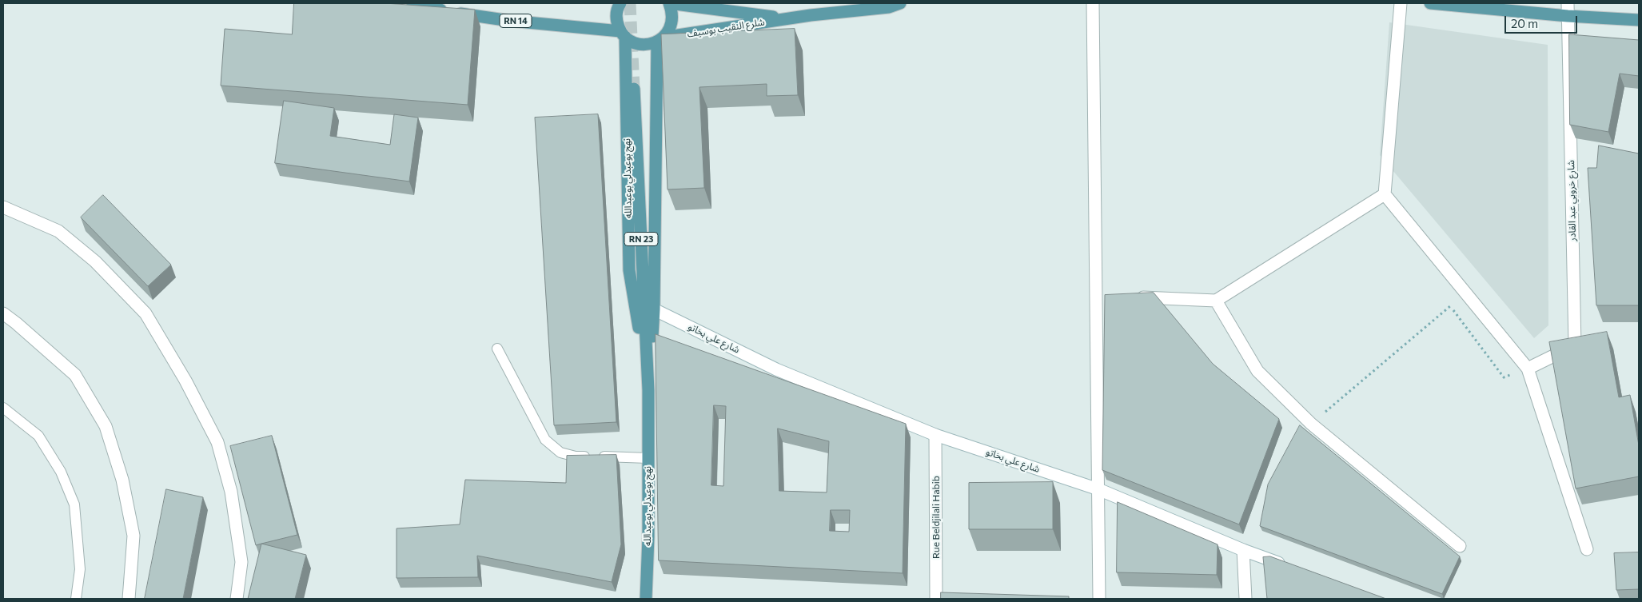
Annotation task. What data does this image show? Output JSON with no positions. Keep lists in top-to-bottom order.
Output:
{
  "streets": {
    "main road": [
      "RN 14",
      "شلرع النقيب بوسيف",
      "نهج بوعبدلي بوعبدالله",
      "RN 23"
    ],
    "street": ["شارع خروبي عبد القادر", "شارع علي بخاتو", "Rue Beldjilali Habib"]
  },
  "crossings": [
    ["RN 14", "شلرع النقيب بوسيف"],
    ["RN 14", "نهج بوعبدلي بوعبدالله"],
    ["شلرع النقيب بوسيف", "نهج بوعبدلي بوعبدالله"],
    ["نهج بوعبدلي بوعبدالله", "شارع علي بخاتو"],
    ["شارع علي بخاتو", "Rue Beldjilali Habib"]
  ],
  "scale_bar": "20 m"
}
